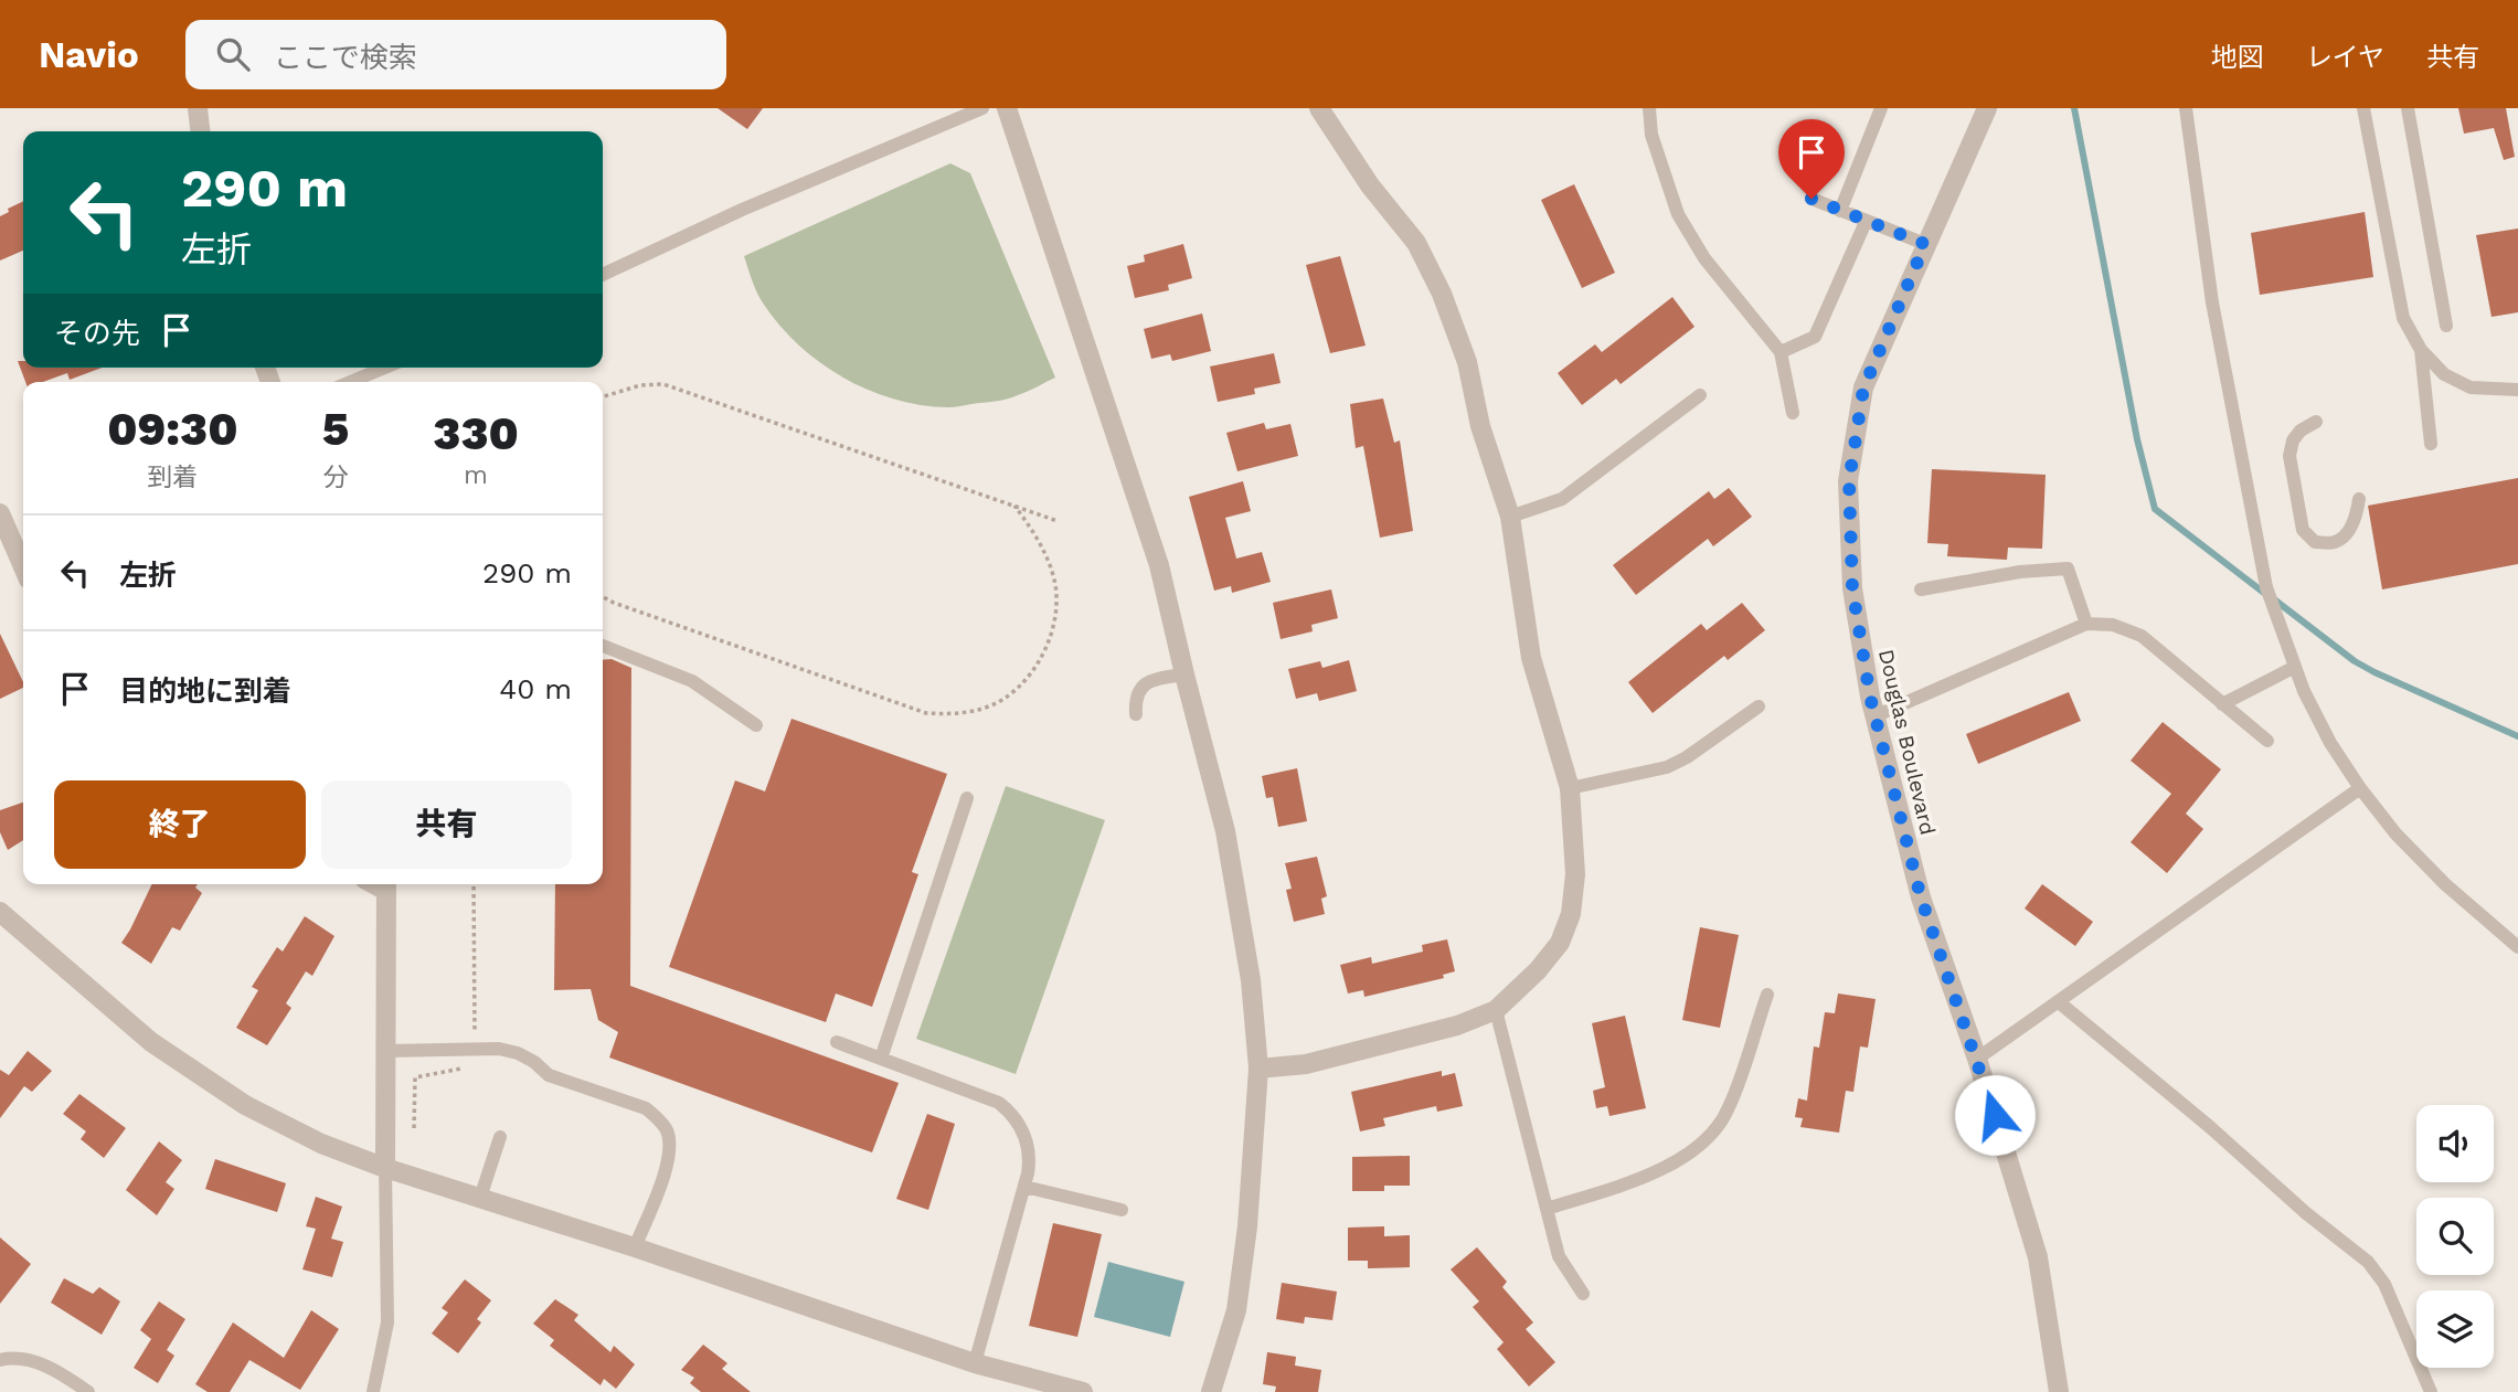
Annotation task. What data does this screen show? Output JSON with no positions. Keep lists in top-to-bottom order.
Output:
{
  "streets": {
    "street": ["Douglas Boulevard"]
  },
  "page": {
    "header": "Navio",
    "search": "ここで検索",
    "nav": ["地図", "レイヤ", "共有"],
    "turn": ["290 m", "左折"],
    "then": "その先",
    "eta": [
      "09:30",
      "到着",
      "5",
      "分",
      "330",
      "m"
    ],
    "list": [
      {
        "name": "左折",
        "value": "290 m"
      },
      {
        "name": "目的地に到着",
        "value": "40 m"
      }
    ],
    "buttons": ["終了", "共有"]
  }
}
